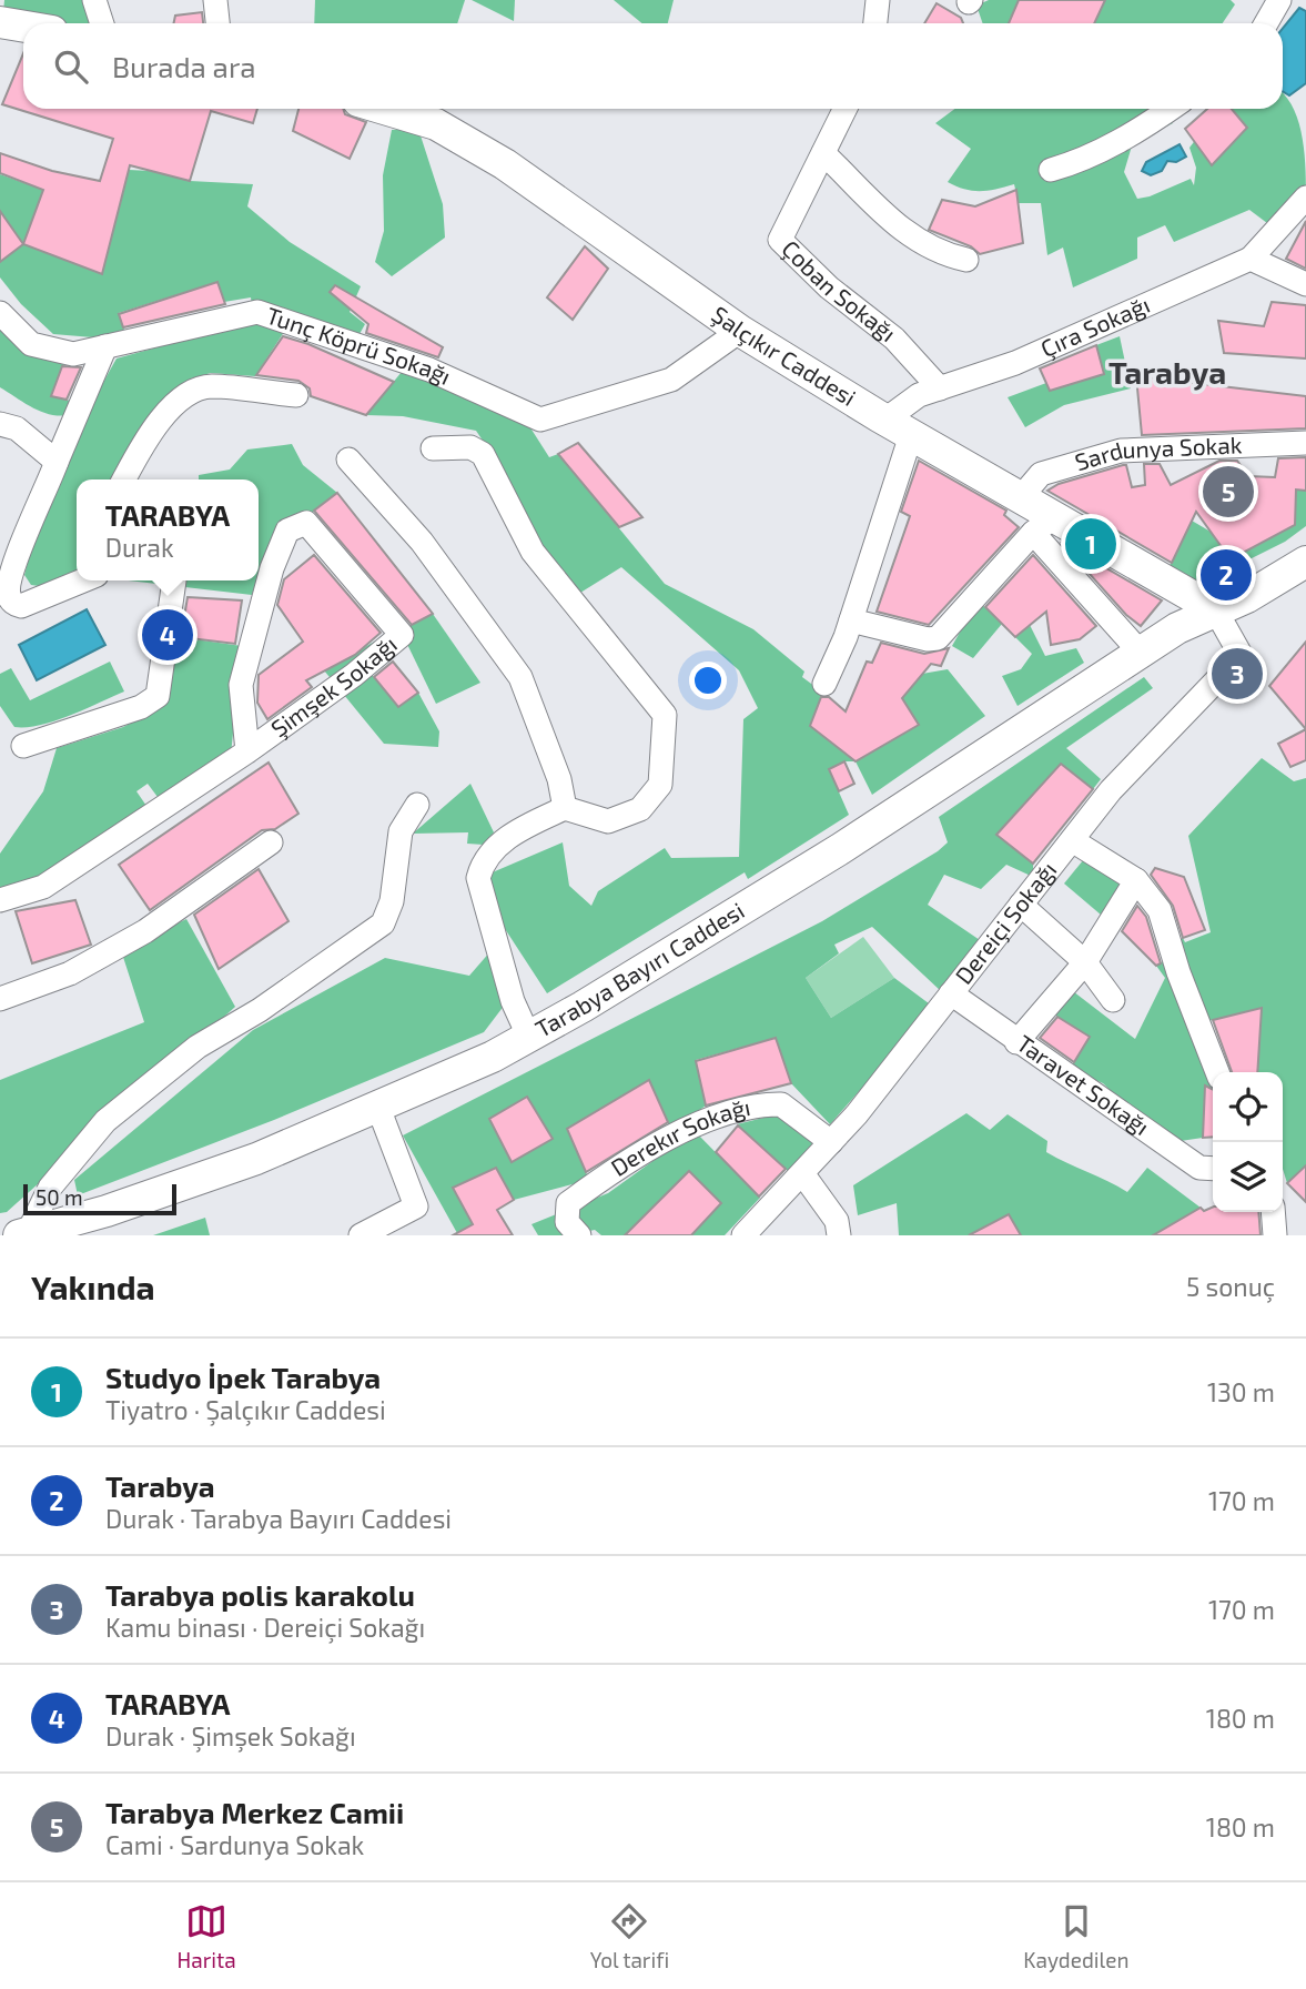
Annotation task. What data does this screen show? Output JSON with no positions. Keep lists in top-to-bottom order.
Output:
{
  "streets": {
    "main road": ["Şalçıkır Caddesi", "Tarabya Bayırı Caddesi"],
    "street": [
      "Çoban Sokağı",
      "Çıra Sokağı",
      "Tunç Köprü Sokağı",
      "Sardunya Sokak",
      "Şimşek Sokağı",
      "Dereiçi Sokağı",
      "Taravet Sokağı",
      "Derekır Sokağı"
    ]
  },
  "crossings": [
    ["Çoban Sokağı", "Çıra Sokağı"],
    ["Çıra Sokağı", "Şalçıkır Caddesi"],
    ["Tunç Köprü Sokağı", "Şalçıkır Caddesi"],
    ["Şalçıkır Caddesi", "Sardunya Sokak"],
    ["Şalçıkır Caddesi", "Dereiçi Sokağı"],
    ["Şalçıkır Caddesi", "Tarabya Bayırı Caddesi"],
    ["Dereiçi Sokağı", "Tarabya Bayırı Caddesi"],
    ["Dereiçi Sokağı", "Taravet Sokağı"],
    ["Dereiçi Sokağı", "Derekır Sokağı"]
  ],
  "districts": ["Tarabya"],
  "scale_bar": "50 m",
  "page": {
    "search": "Burada ara",
    "pins": [
      "5",
      "1",
      "2",
      "4",
      "3"
    ],
    "popup": ["TARABYA", "Durak"],
    "scale": "50 m",
    "heading": ["Yakında", "5 sonuç"],
    "list": [
      {
        "mark": "1",
        "name": "Studyo İpek Tarabya",
        "note": "Tiyatro · Şalçıkır Caddesi",
        "value": "130 m"
      },
      {
        "mark": "2",
        "name": "Tarabya",
        "note": "Durak · Tarabya Bayırı Caddesi",
        "value": "170 m"
      },
      {
        "mark": "3",
        "name": "Tarabya polis karakolu",
        "note": "Kamu binası · Dereiçi Sokağı",
        "value": "170 m"
      },
      {
        "mark": "4",
        "name": "TARABYA",
        "note": "Durak · Şimşek Sokağı",
        "value": "180 m"
      },
      {
        "mark": "5",
        "name": "Tarabya Merkez Camii",
        "note": "Cami · Sardunya Sokak",
        "value": "180 m"
      }
    ],
    "nav": ["Harita", "Yol tarifi", "Kaydedilen"]
  }
}
